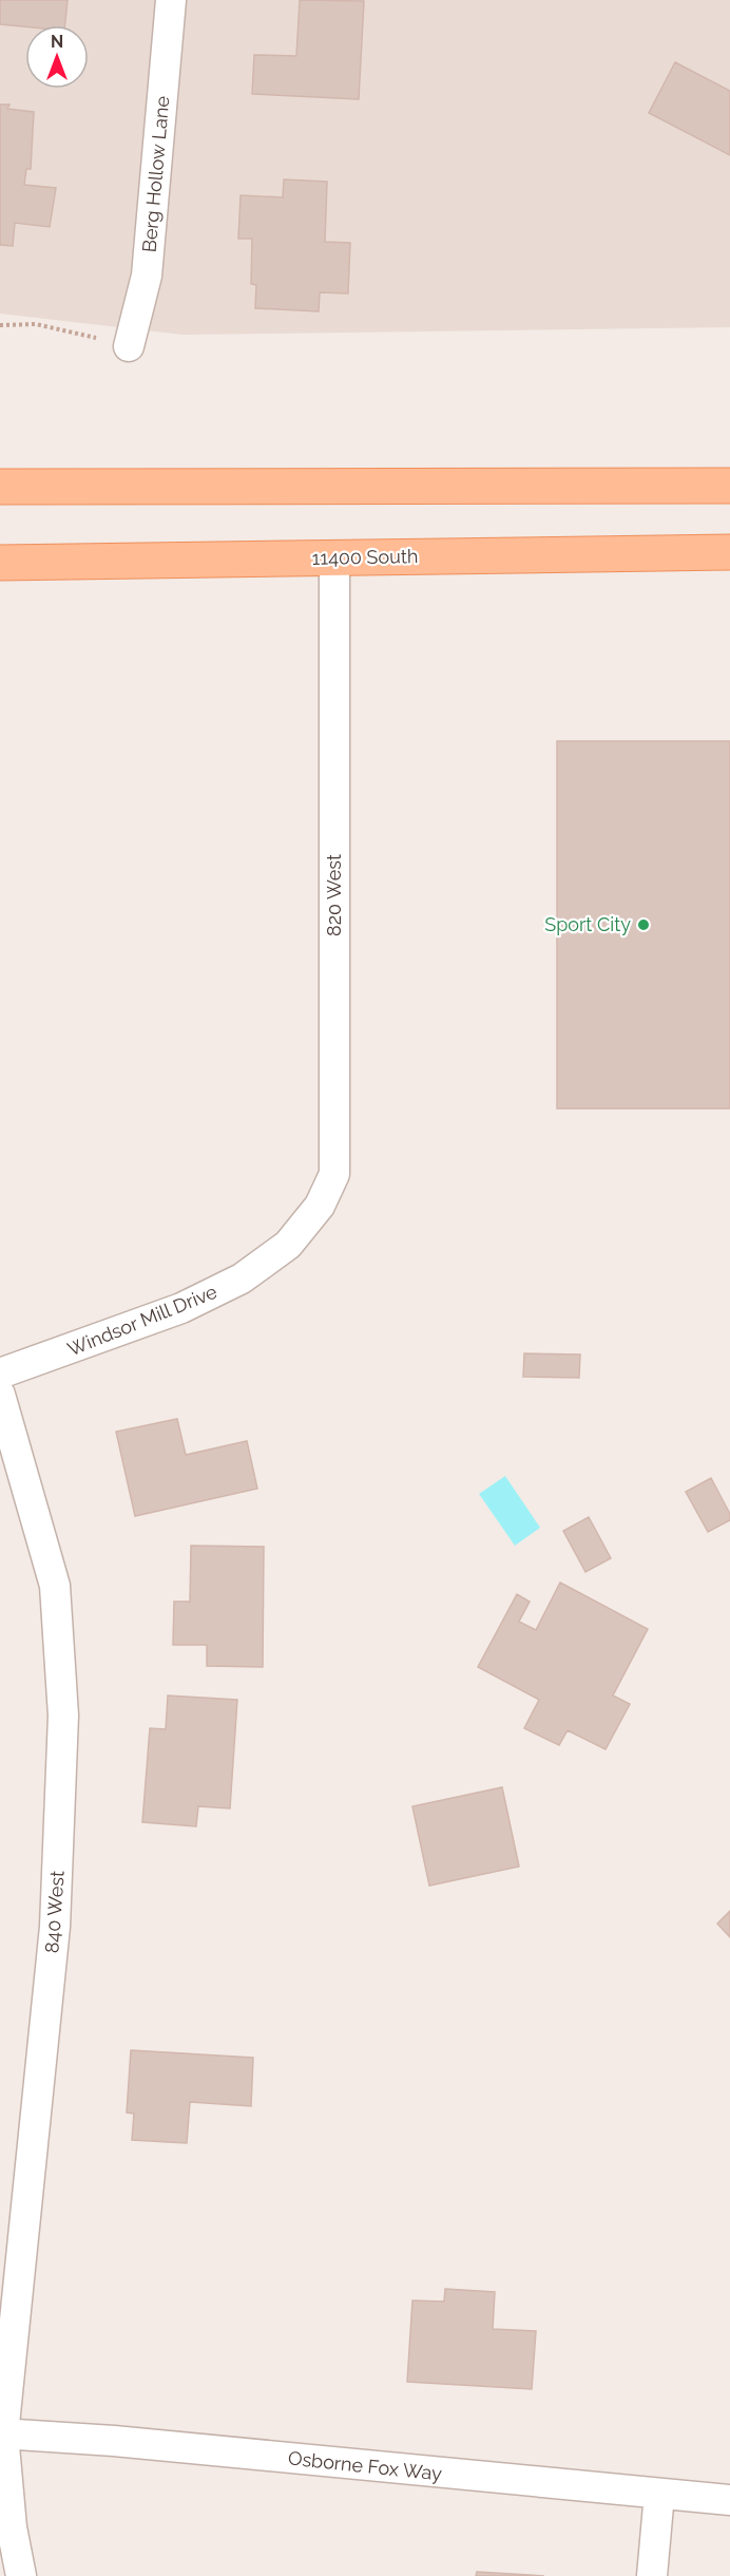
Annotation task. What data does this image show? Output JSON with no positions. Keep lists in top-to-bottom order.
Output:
{
  "streets": {
    "main road": ["11400 South"],
    "street": [
      "Berg Hollow Lane",
      "820 West",
      "Windsor Mill Drive",
      "840 West",
      "Osborne Fox Way"
    ]
  },
  "crossings": [
    ["11400 South", "820 West"],
    ["820 West", "Windsor Mill Drive"],
    ["840 West", "Osborne Fox Way"]
  ],
  "places": ["Sport City"],
  "north": "top"
}
